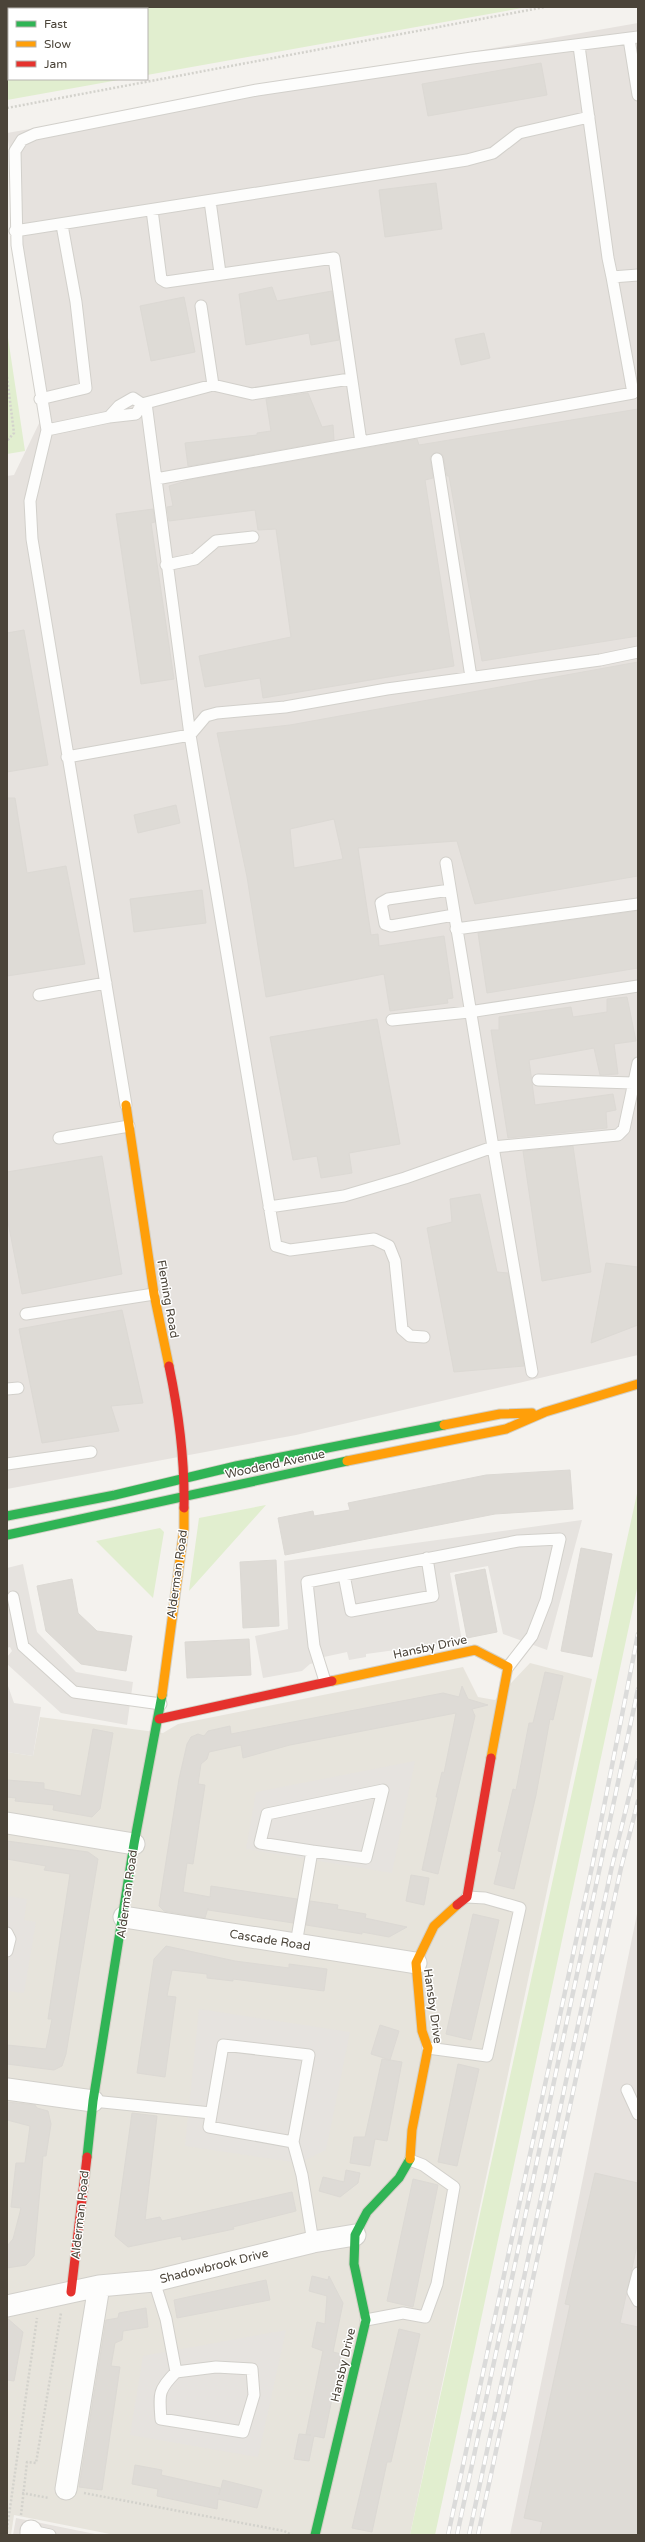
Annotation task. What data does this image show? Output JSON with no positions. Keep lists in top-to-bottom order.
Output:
{
  "streets": {
    "street": [
      "Fleming Road",
      "Woodend Avenue",
      "Alderman Road",
      "Hansby Drive",
      "Cascade Road",
      "Shadowbrook Drive"
    ]
  },
  "crossings": [
    ["Fleming Road", "Woodend Avenue"],
    ["Fleming Road", "Alderman Road"],
    ["Woodend Avenue", "Alderman Road"],
    ["Alderman Road", "Hansby Drive"],
    ["Alderman Road", "Cascade Road"],
    ["Alderman Road", "Shadowbrook Drive"],
    ["Hansby Drive", "Cascade Road"],
    ["Hansby Drive", "Shadowbrook Drive"]
  ],
  "legend": ["Fast", "Slow", "Jam"]
}
